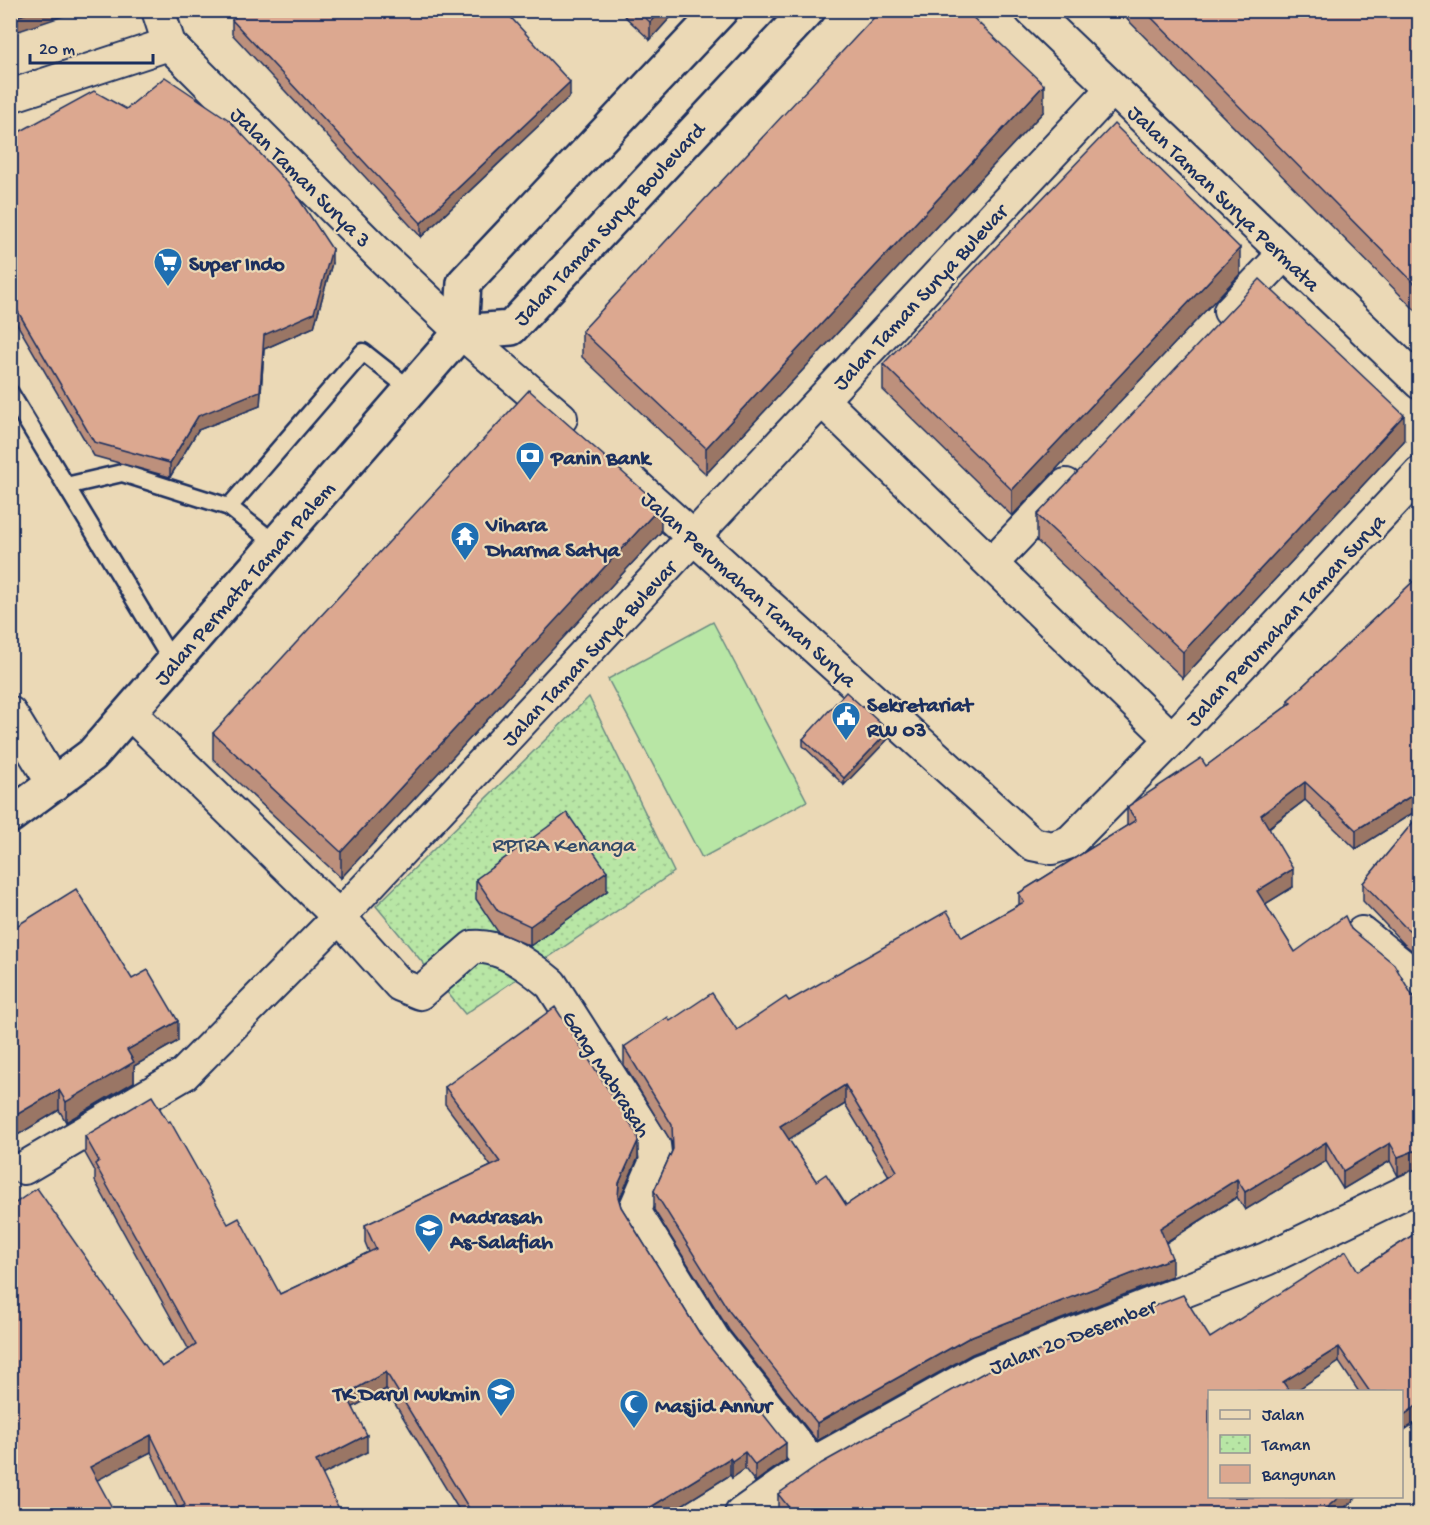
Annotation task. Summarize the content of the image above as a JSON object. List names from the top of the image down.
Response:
{
  "streets": {
    "street": [
      "Jalan Taman Surya 3",
      "Jalan Taman Surya Permata",
      "Jalan Taman Surya Boulevard",
      "Jalan Taman Surya Bulevar",
      "Jalan Permata Taman Palem",
      "Jalan Perumahan Taman Surya",
      "Gang Mabrasah",
      "Jalan 20 Desember"
    ]
  },
  "crossings": [
    ["Jalan Taman Surya 3", "Jalan Taman Surya Boulevard"],
    ["Jalan Taman Surya 3", "Jalan Permata Taman Palem"],
    ["Jalan Taman Surya Permata", "Jalan Taman Surya Bulevar"],
    ["Jalan Taman Surya Boulevard", "Jalan Permata Taman Palem"],
    ["Jalan Taman Surya Bulevar", "Jalan Perumahan Taman Surya"],
    ["Jalan Taman Surya Bulevar", "Gang Mabrasah"],
    ["Gang Mabrasah", "Jalan 20 Desember"]
  ],
  "parks": ["RPTRA Kenanga"],
  "places": {
    "supermarket": ["Super Indo"],
    "bank": ["Panin Bank"],
    "temple": ["Vihara Dharma Satya"],
    "public building": ["Sekretariat RW 03"],
    "school or university": ["Madrasah As-Salafiah", "TK Darul Mukmin"],
    "mosque": ["Masjid Annur"]
  },
  "legend": ["Jalan", "Taman", "Bangunan"],
  "scale_bar": "20 m"
}
